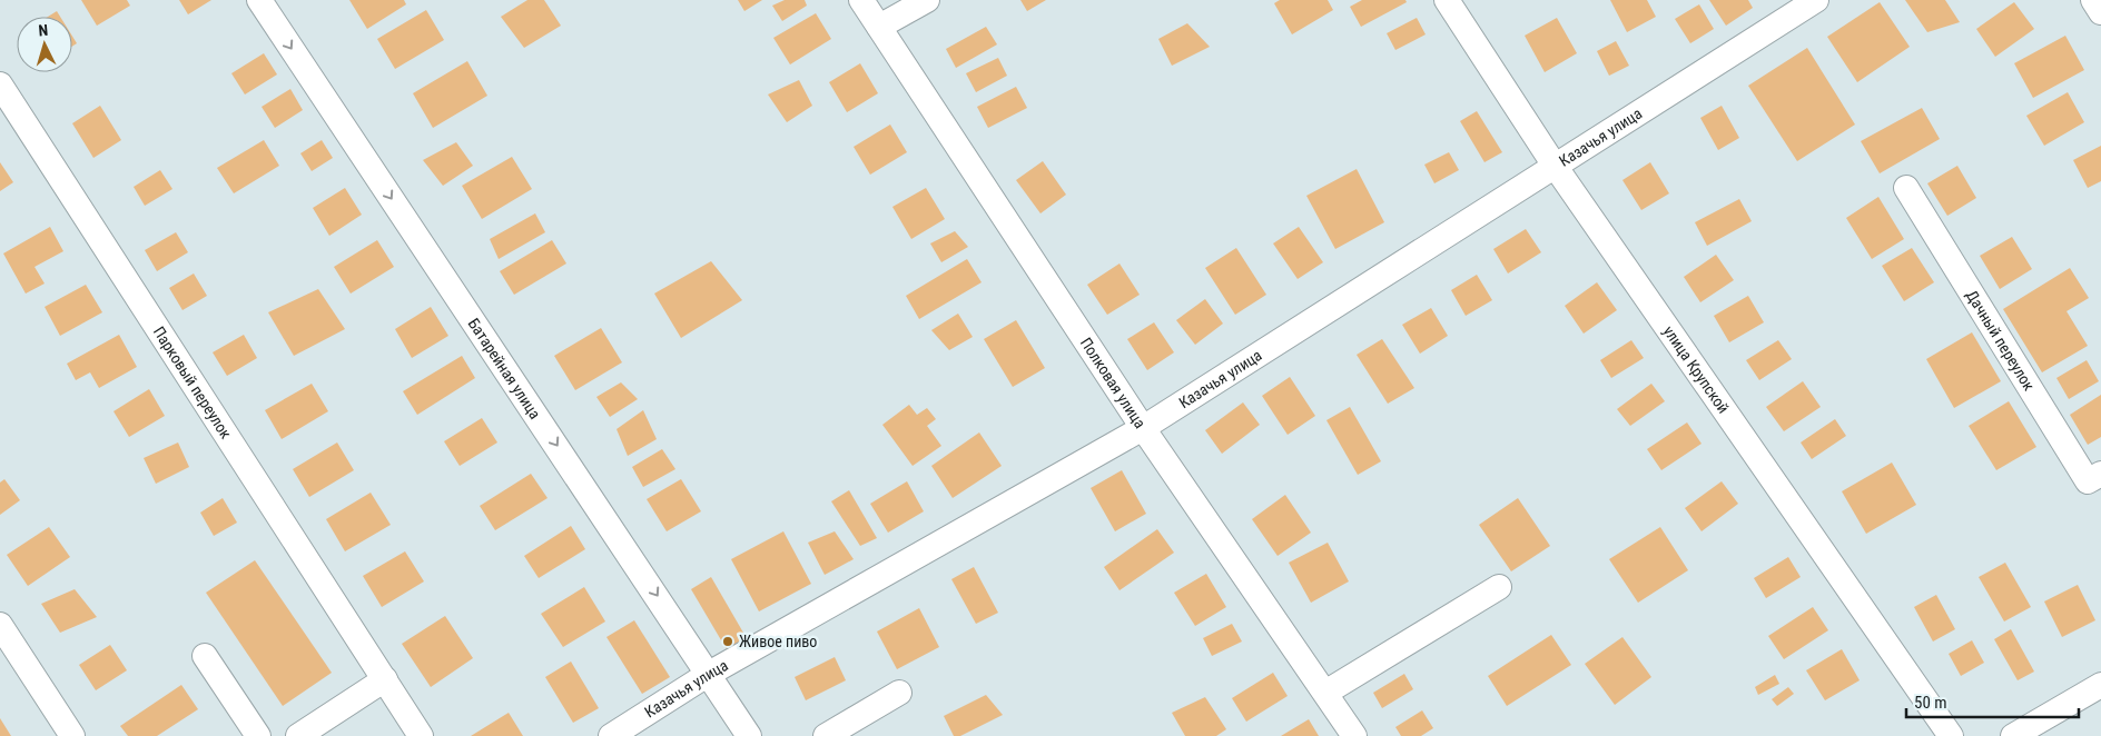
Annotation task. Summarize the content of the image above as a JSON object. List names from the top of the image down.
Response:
{
  "streets": {
    "street": [
      "Казачья улица",
      "Дачный переулок",
      "Батарейная улица",
      "улица Крупской",
      "Парковый переулок",
      "Полковая улица"
    ]
  },
  "crossings": [
    ["Казачья улица", "Батарейная улица"],
    ["Казачья улица", "улица Крупской"],
    ["Казачья улица", "Полковая улица"]
  ],
  "one_way": ["Батарейная улица"],
  "places": ["Живое пиво"],
  "scale_bar": "50 m",
  "north": "top"
}
